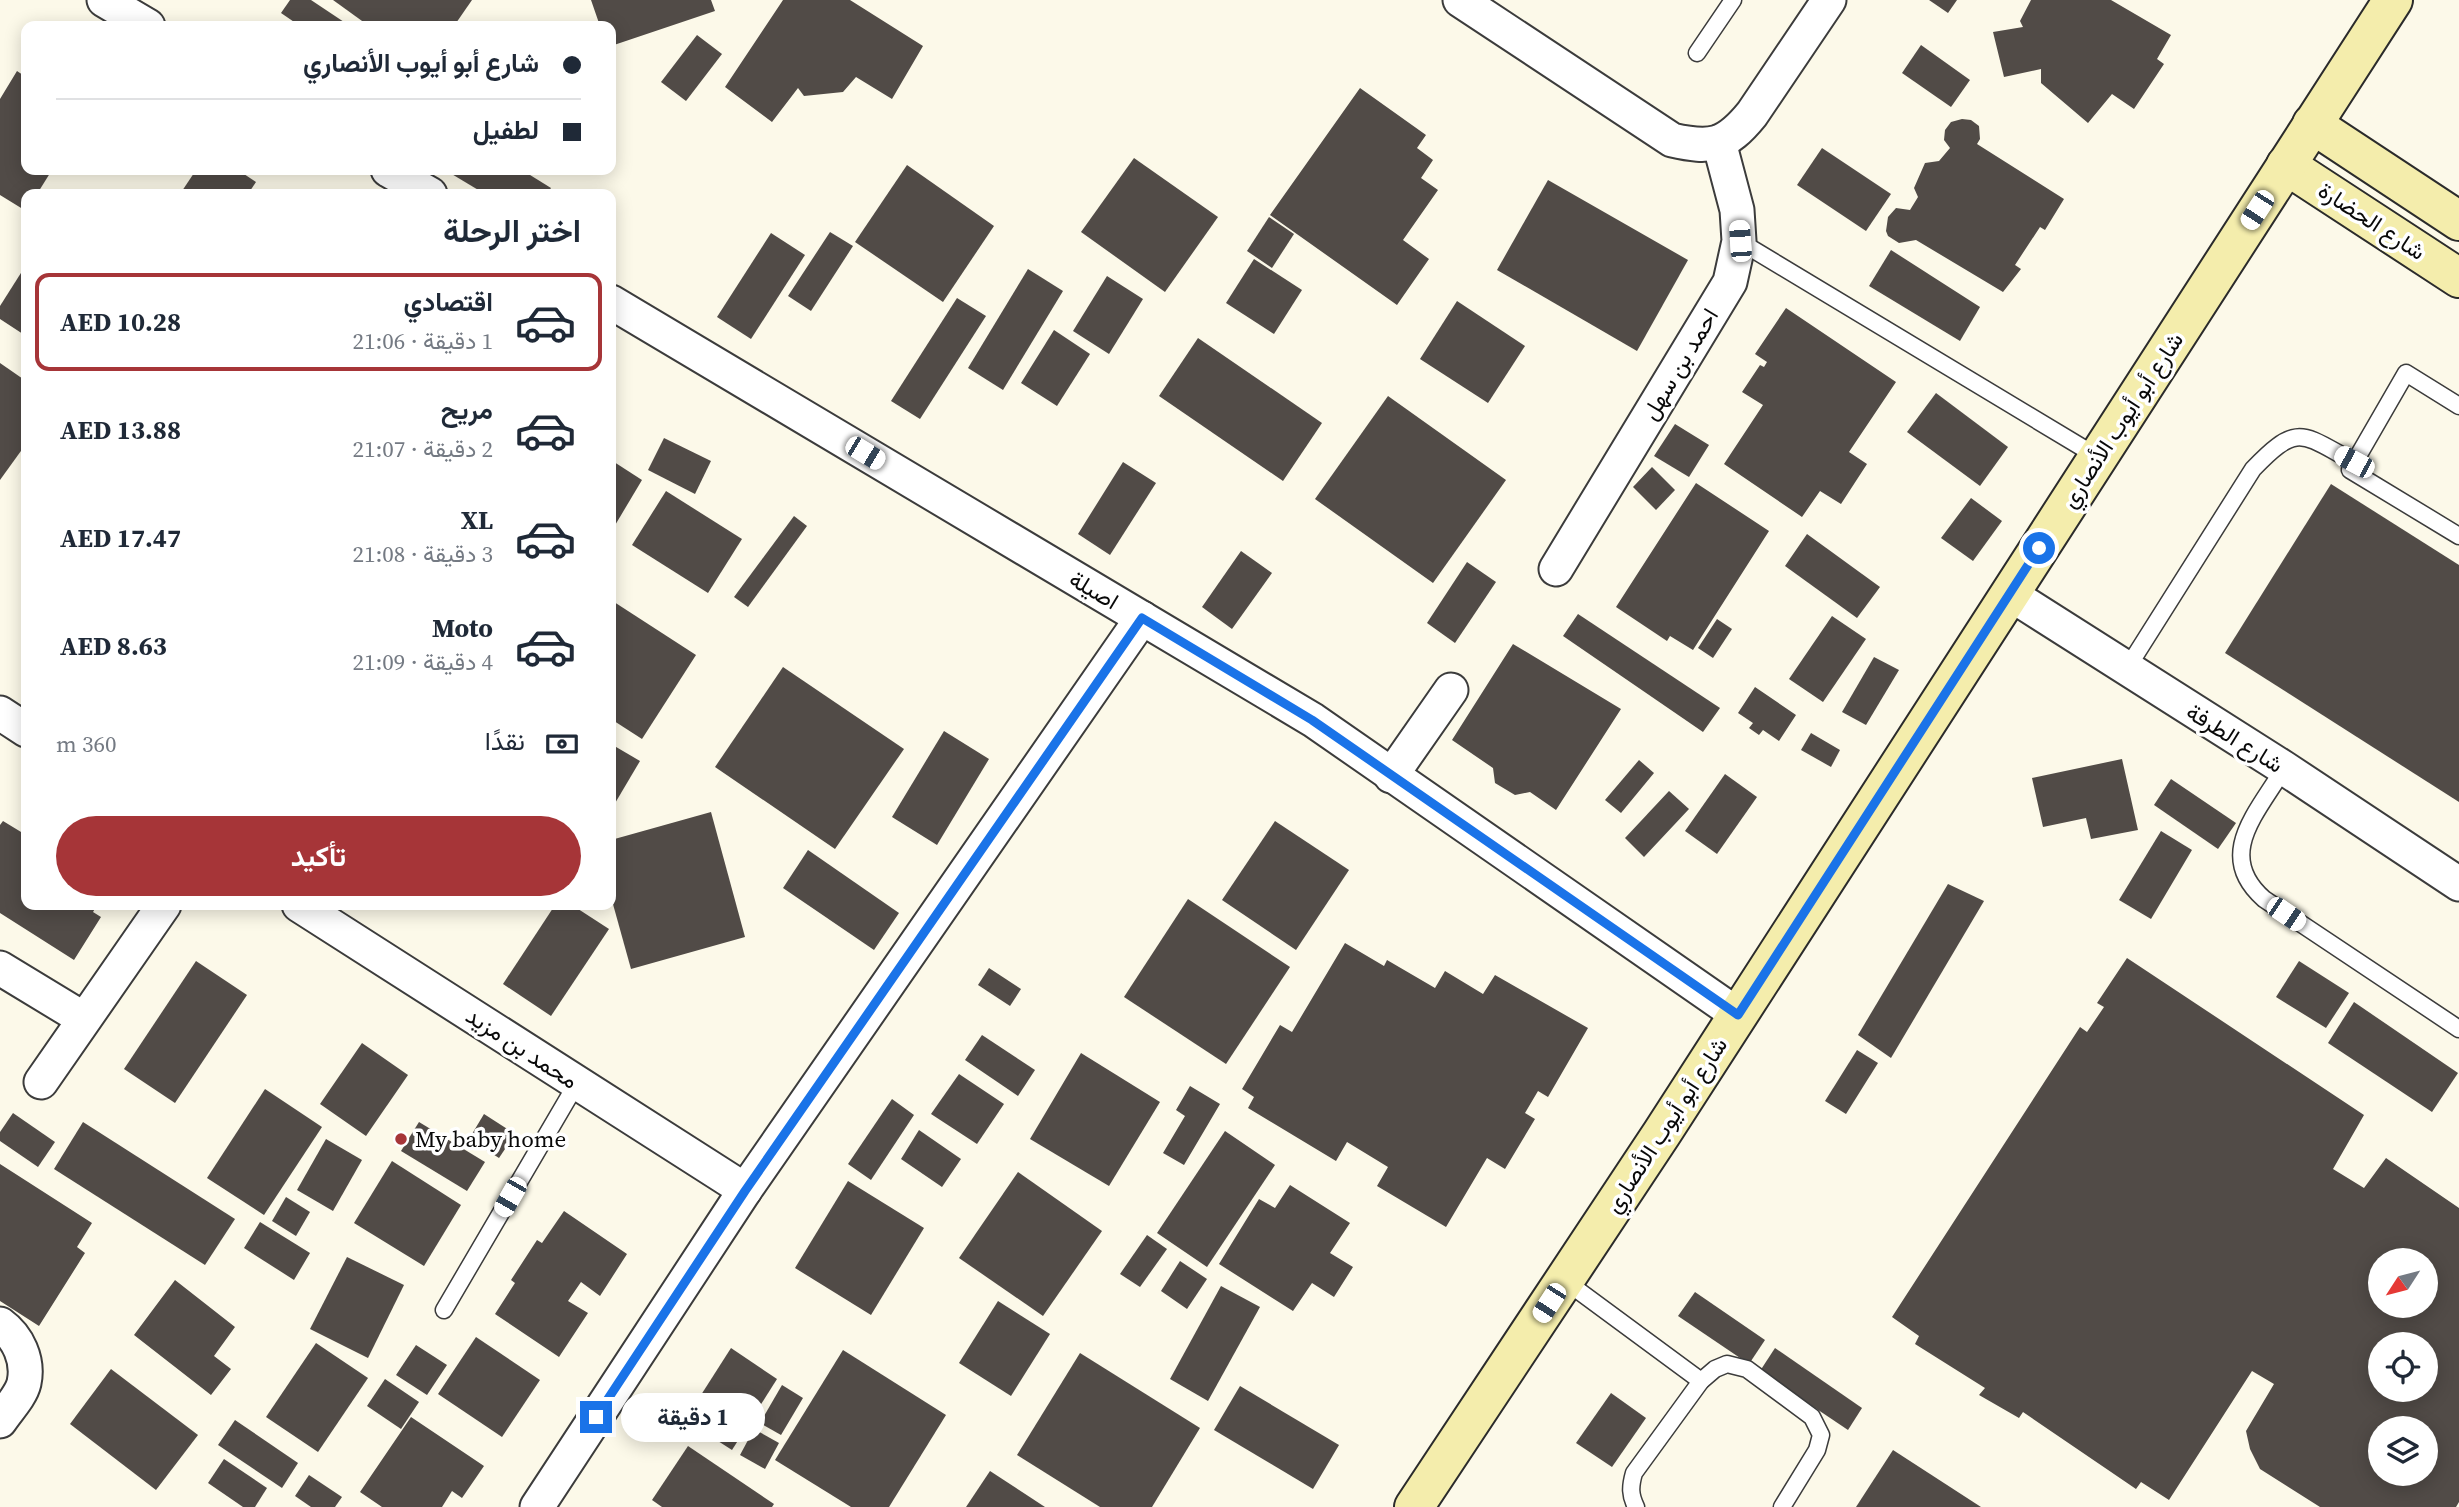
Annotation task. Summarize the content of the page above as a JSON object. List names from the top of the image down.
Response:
{
  "streets": {
    "street": [
      "شارع الحضارة",
      "احمد بن سهل",
      "شارع أبو أيوب الأنصاري",
      "اصيلة",
      "شارع الطرفة",
      "محمد بن مزيد"
    ]
  },
  "crossings": [
    ["شارع الحضارة", "شارع أبو أيوب الأنصاري"],
    ["شارع أبو أيوب الأنصاري", "اصيلة"],
    ["شارع أبو أيوب الأنصاري", "شارع الطرفة"]
  ],
  "places": ["My baby home"],
  "north": "bottom left",
  "page": {
    "banner": ["شارع أبو أيوب الأنصاري", "لطفيل"],
    "heading": "اختر الرحلة",
    "list": [
      {
        "name": "اقتصادي",
        "note": "1 دقيقة · 21:06",
        "value": "AED 10.28"
      },
      {
        "name": "مريح",
        "note": "2 دقيقة · 21:07",
        "value": "AED 13.88"
      },
      {
        "name": "XL",
        "note": "3 دقيقة · 21:08",
        "value": "AED 17.47"
      },
      {
        "name": "Moto",
        "note": "4 دقيقة · 21:09",
        "value": "AED 8.63"
      }
    ],
    "pay": ["نقدًا", "360 m"],
    "buttons": "تأكيد",
    "bubble": "1 دقيقة"
  }
}
